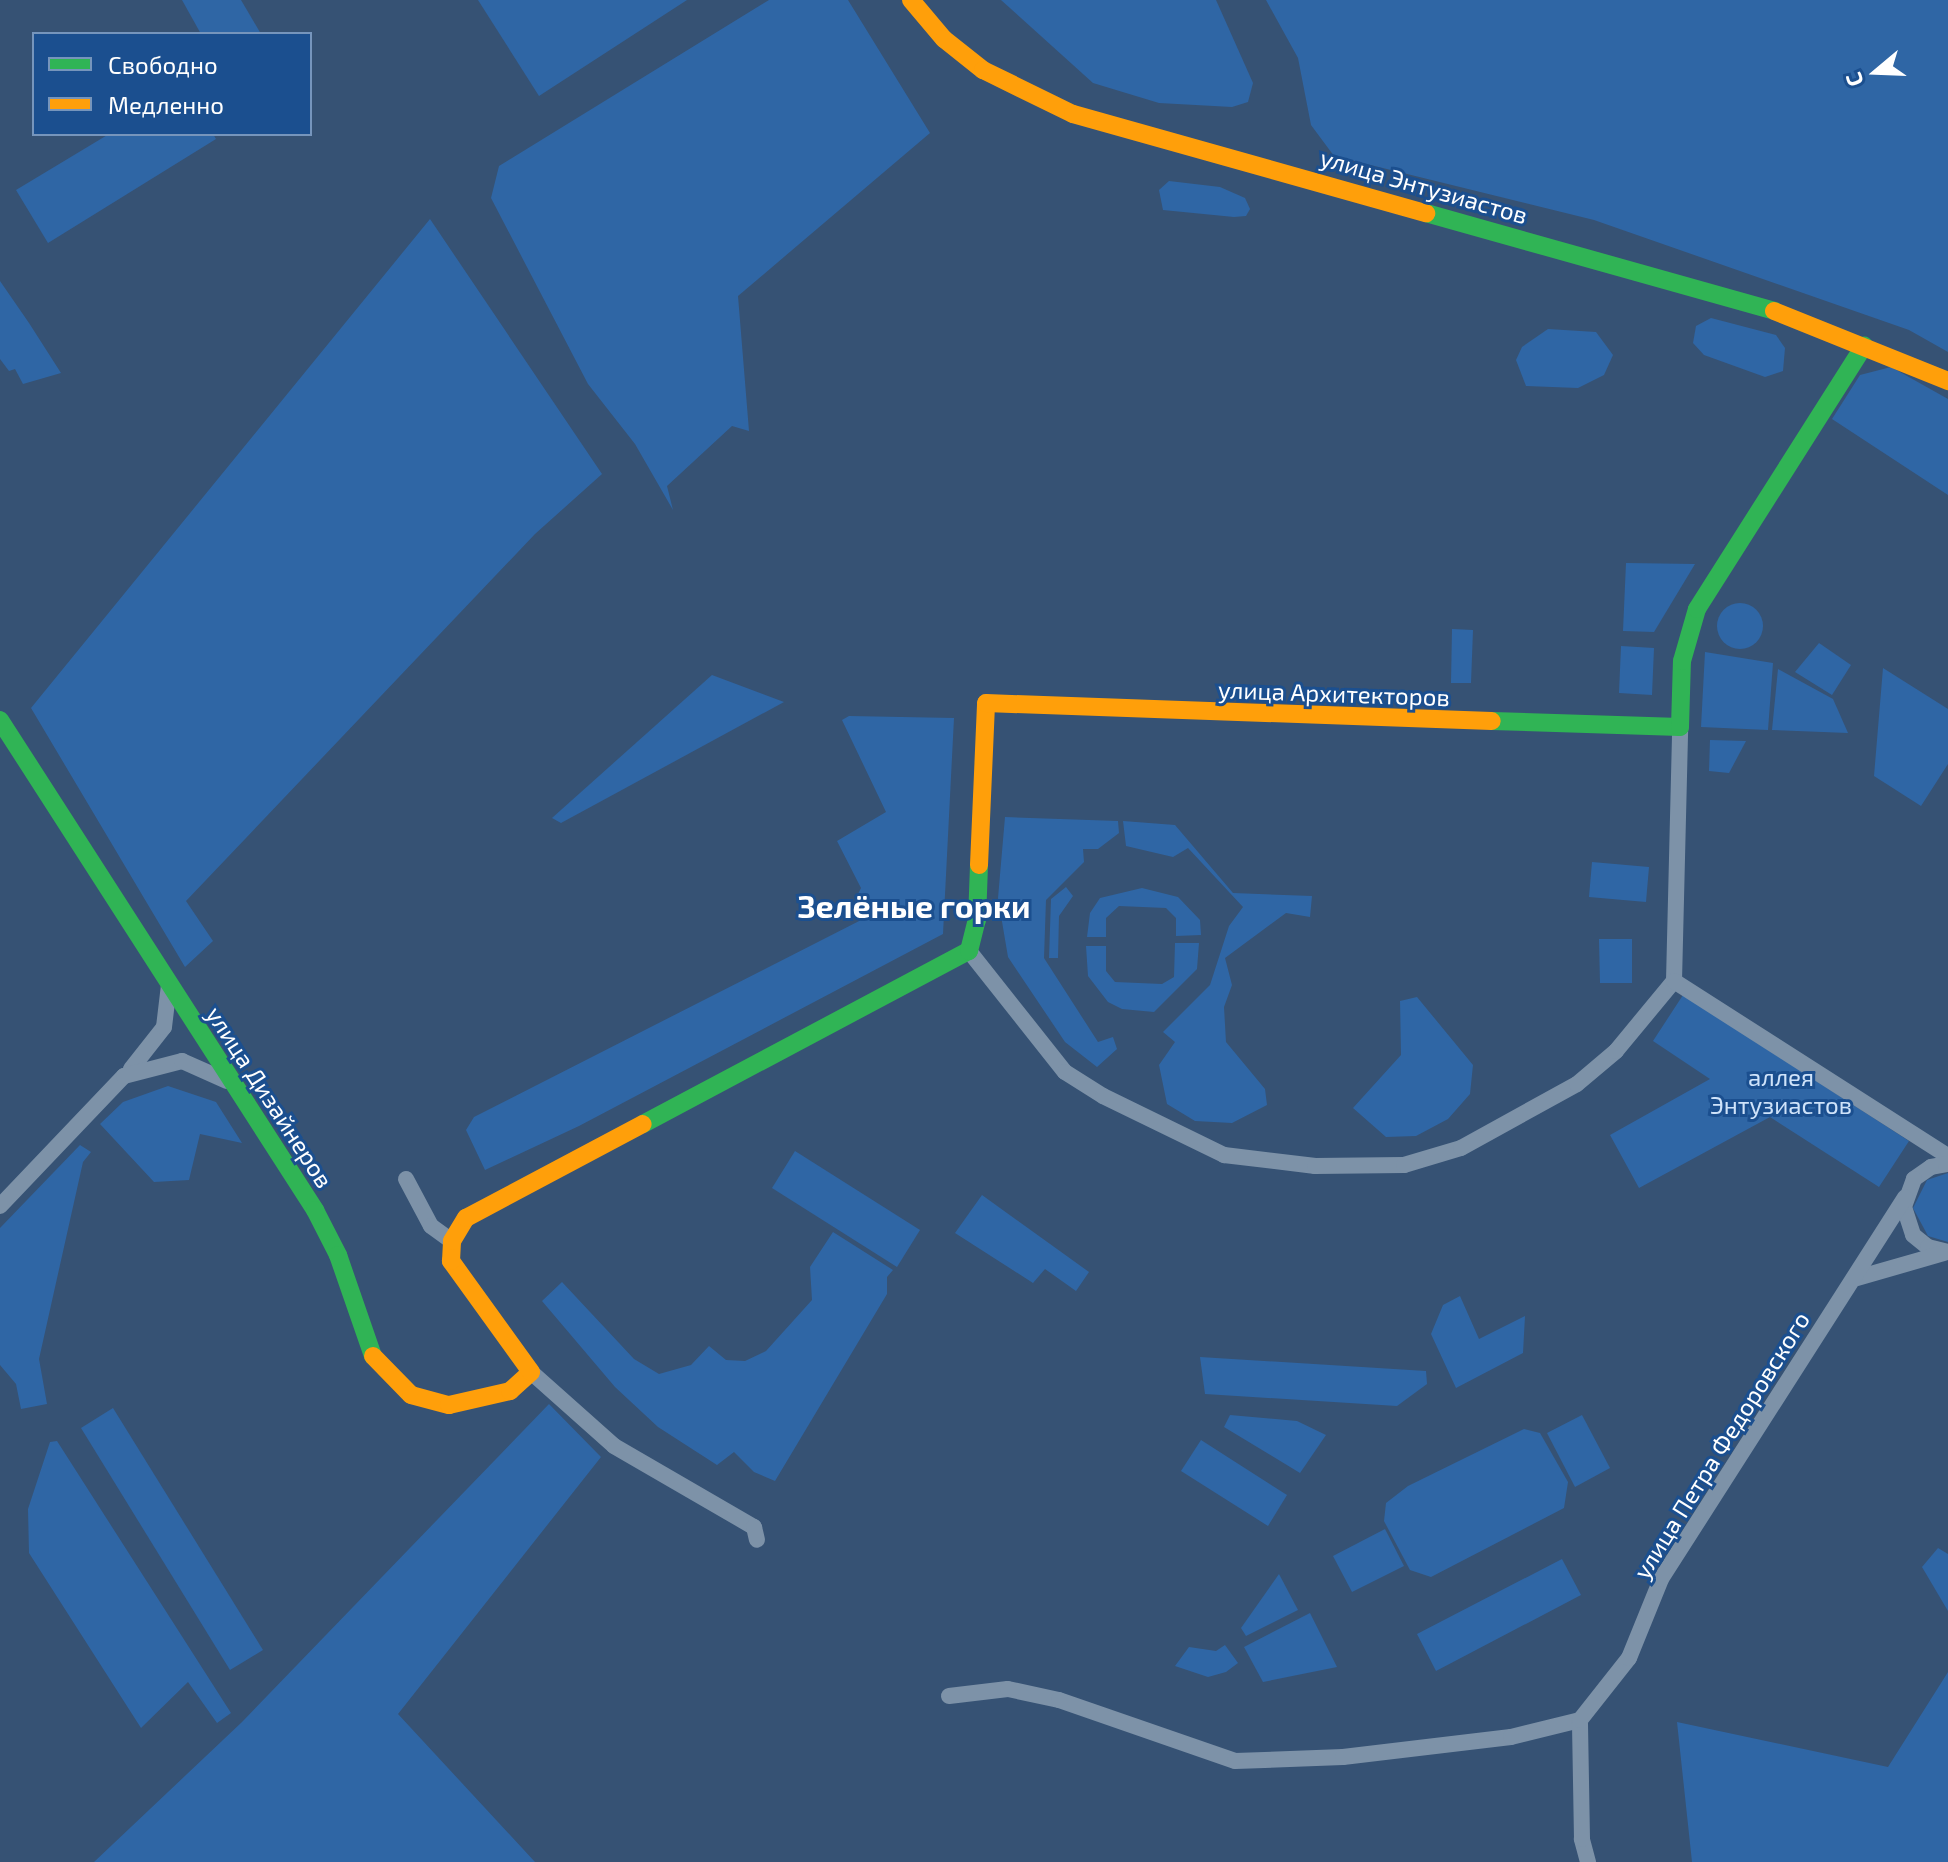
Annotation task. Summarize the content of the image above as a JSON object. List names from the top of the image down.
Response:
{
  "streets": {
    "street": [
      "улица Энтузиастов",
      "улица Архитекторов",
      "улица Дизайнеров",
      "улица Петра Федоровского"
    ]
  },
  "districts": ["Зелёные горки"],
  "parks": ["аллея Энтузиастов"],
  "legend": ["Свободно", "Медленно"],
  "north": "left"
}
